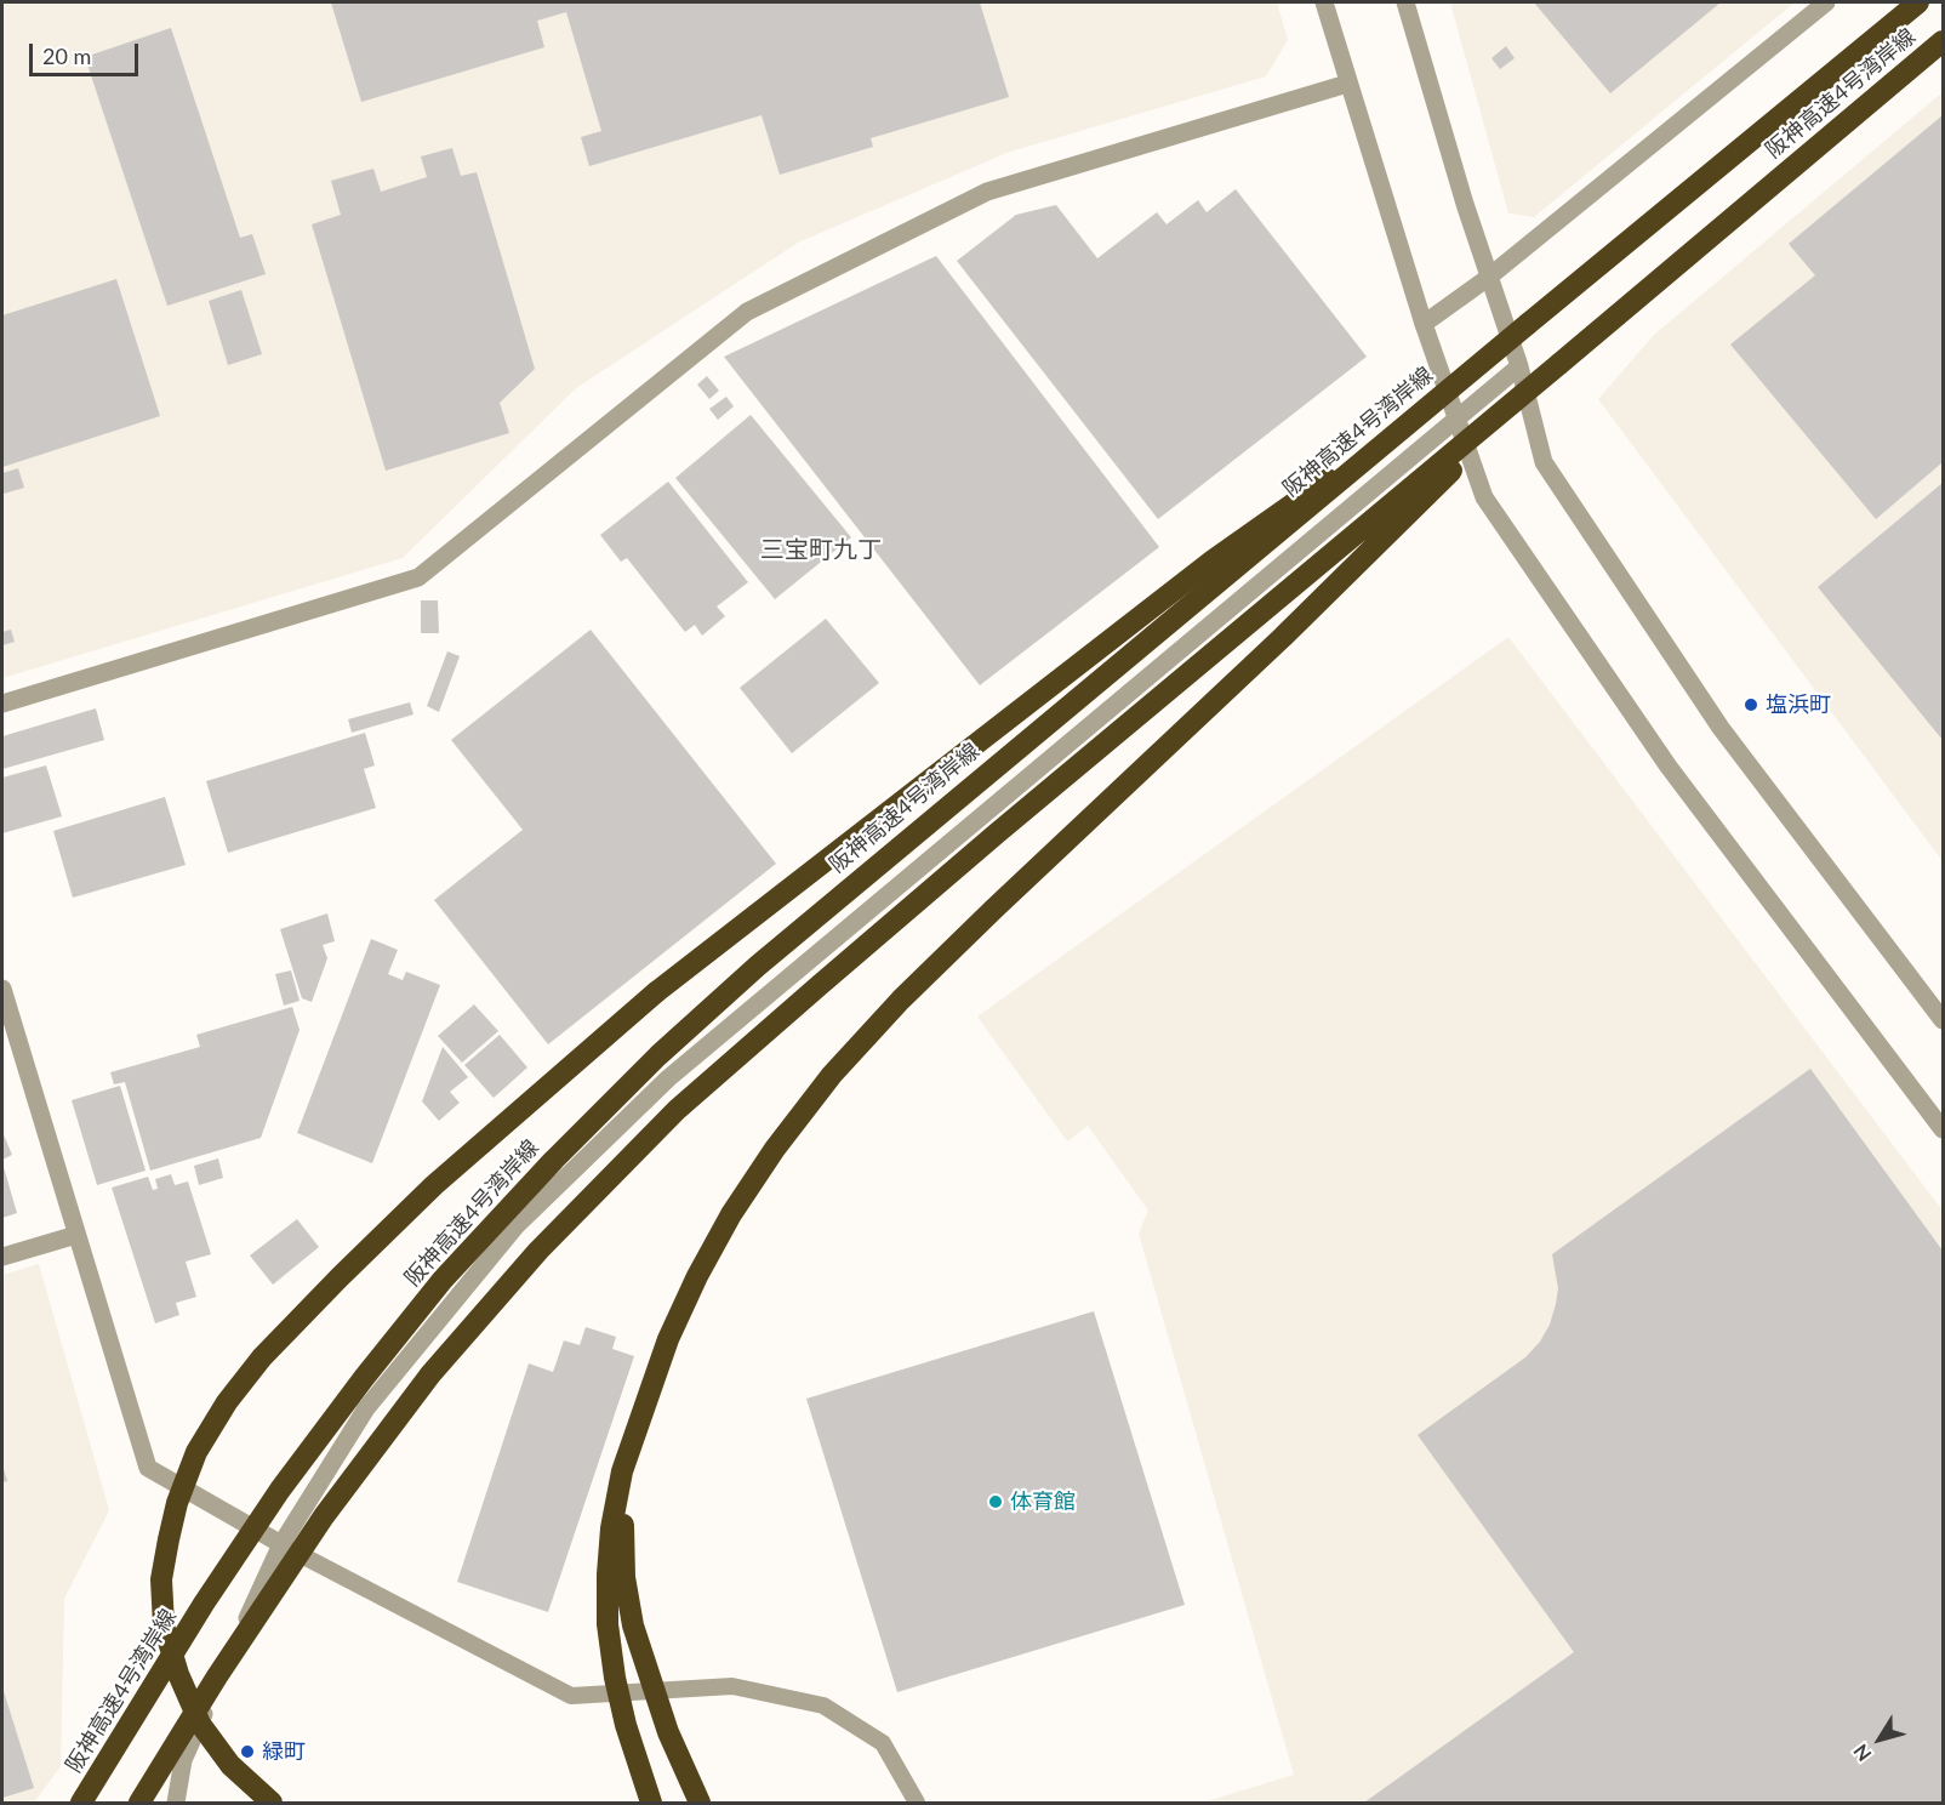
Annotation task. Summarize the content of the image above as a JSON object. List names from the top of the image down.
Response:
{
  "streets": {
    "highway": ["阪神高速4号湾岸線"]
  },
  "districts": ["三宝町九丁"],
  "places": ["塩浜町", "体育館", "緑町"],
  "scale_bar": "20 m",
  "north": "bottom left"
}
